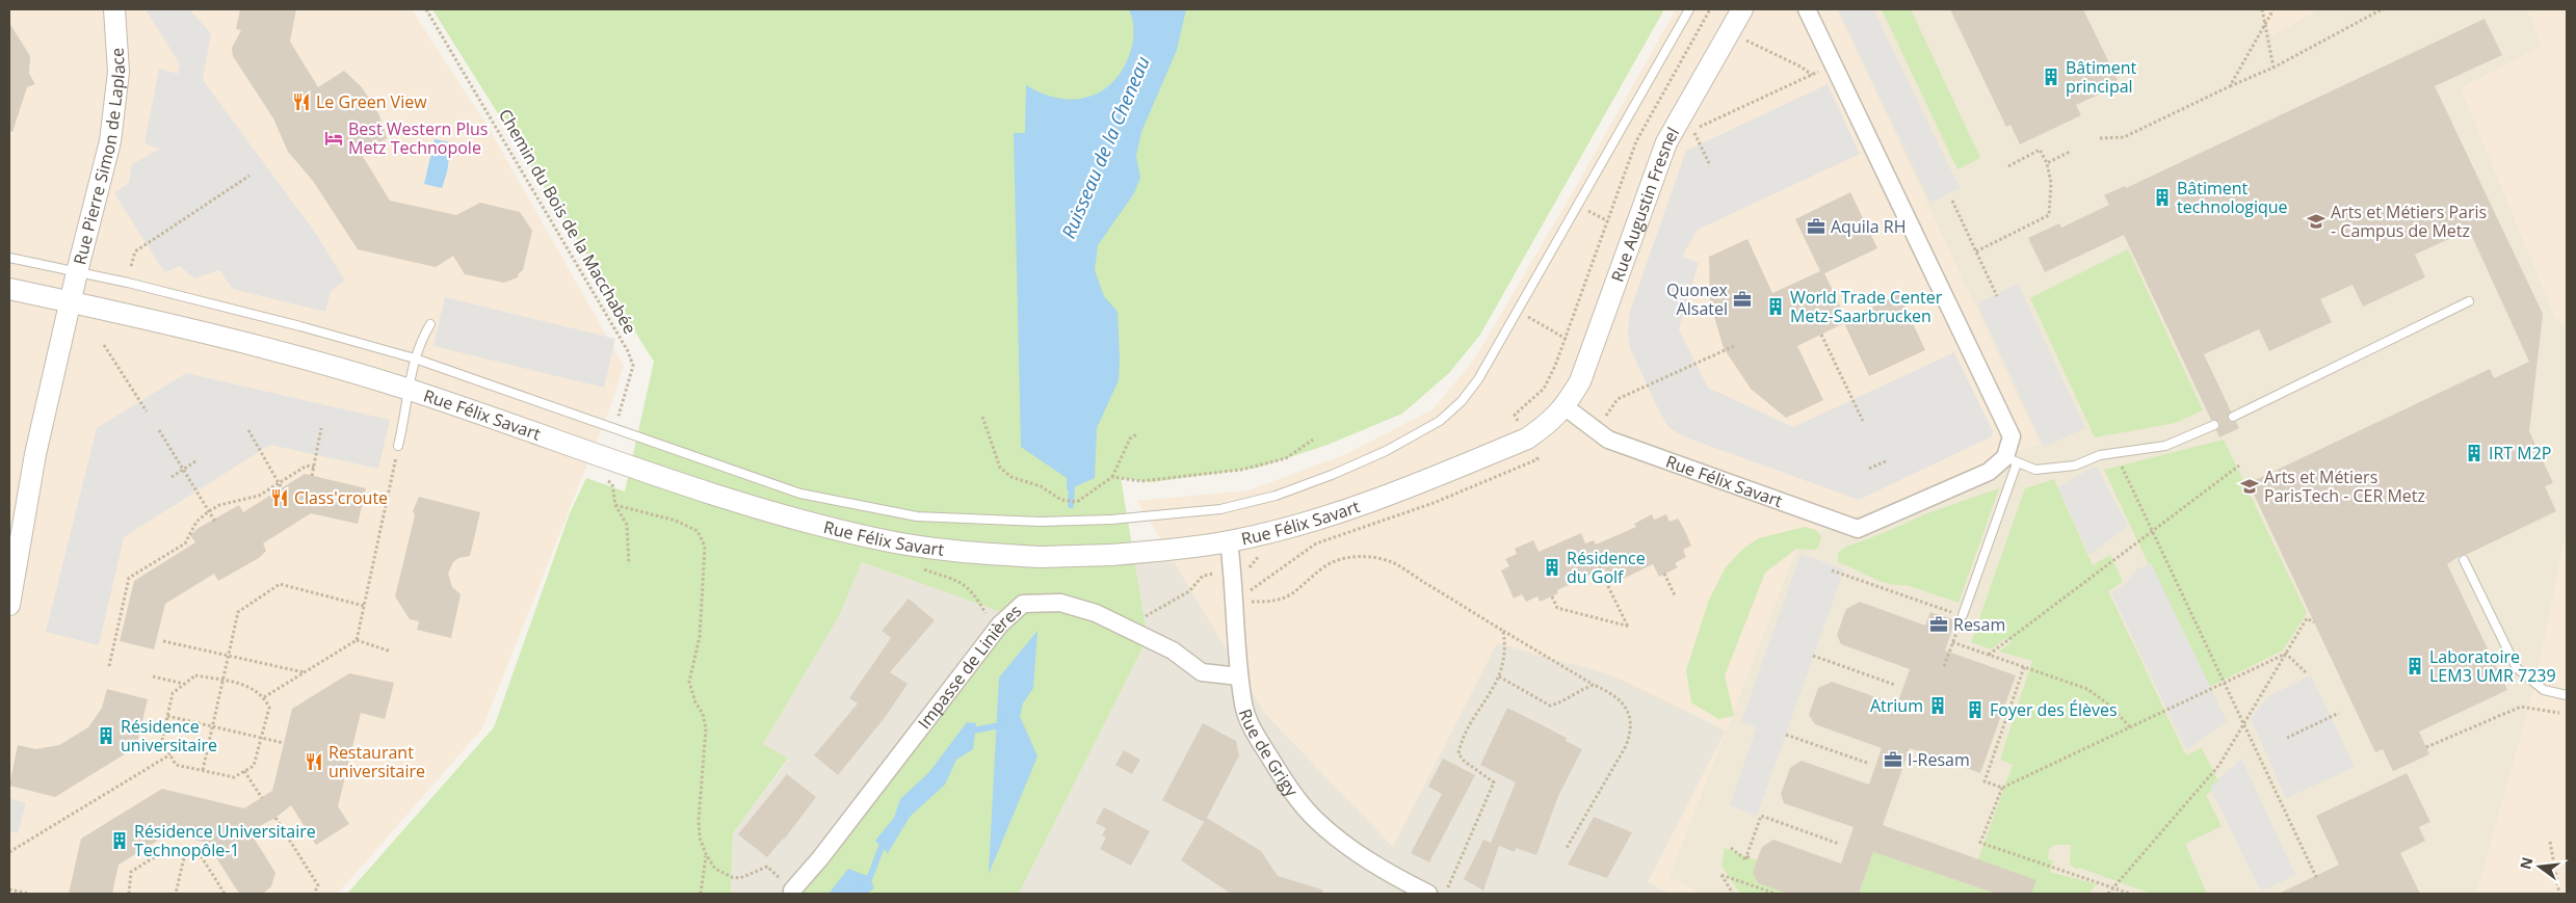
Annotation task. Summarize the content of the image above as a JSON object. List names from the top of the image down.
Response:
{
  "streets": {
    "street": [
      "Rue Pierre Simon de Laplace",
      "Rue Augustin Fresnel",
      "Rue Félix Savart",
      "Impasse de Linières",
      "Rue de Grigy"
    ],
    "path": ["Chemin du Bois de la Macchabée"]
  },
  "crossings": [
    ["Rue Pierre Simon de Laplace", "Rue Félix Savart"],
    ["Rue Augustin Fresnel", "Rue Félix Savart"],
    ["Rue Félix Savart", "Rue de Grigy"],
    ["Impasse de Linières", "Rue de Grigy"]
  ],
  "water": ["Ruisseau de la Cheneau"],
  "places": {
    "building": [
      "Bâtiment principal",
      "Bâtiment technologique",
      "World Trade Center Metz-Saarbrucken",
      "IRT M2P",
      "Résidence du Golf",
      "Laboratoire LEM3 UMR 7239",
      "Atrium",
      "Foyer des Élèves",
      "Résidence universitaire",
      "Résidence Universitaire Technopôle-1"
    ],
    "restaurant": ["Le Green View", "Class'croute", "Restaurant universitaire"],
    "hotel": ["Best Western Plus Metz Technopole"],
    "school or university": ["Arts et Métiers Paris - Campus de Metz", "Arts et Métiers ParisTech - CER Metz"],
    "office": [
      "Aquila RH",
      "Quonex Alsatel",
      "Resam",
      "I-Resam"
    ]
  },
  "north": "left"
}
